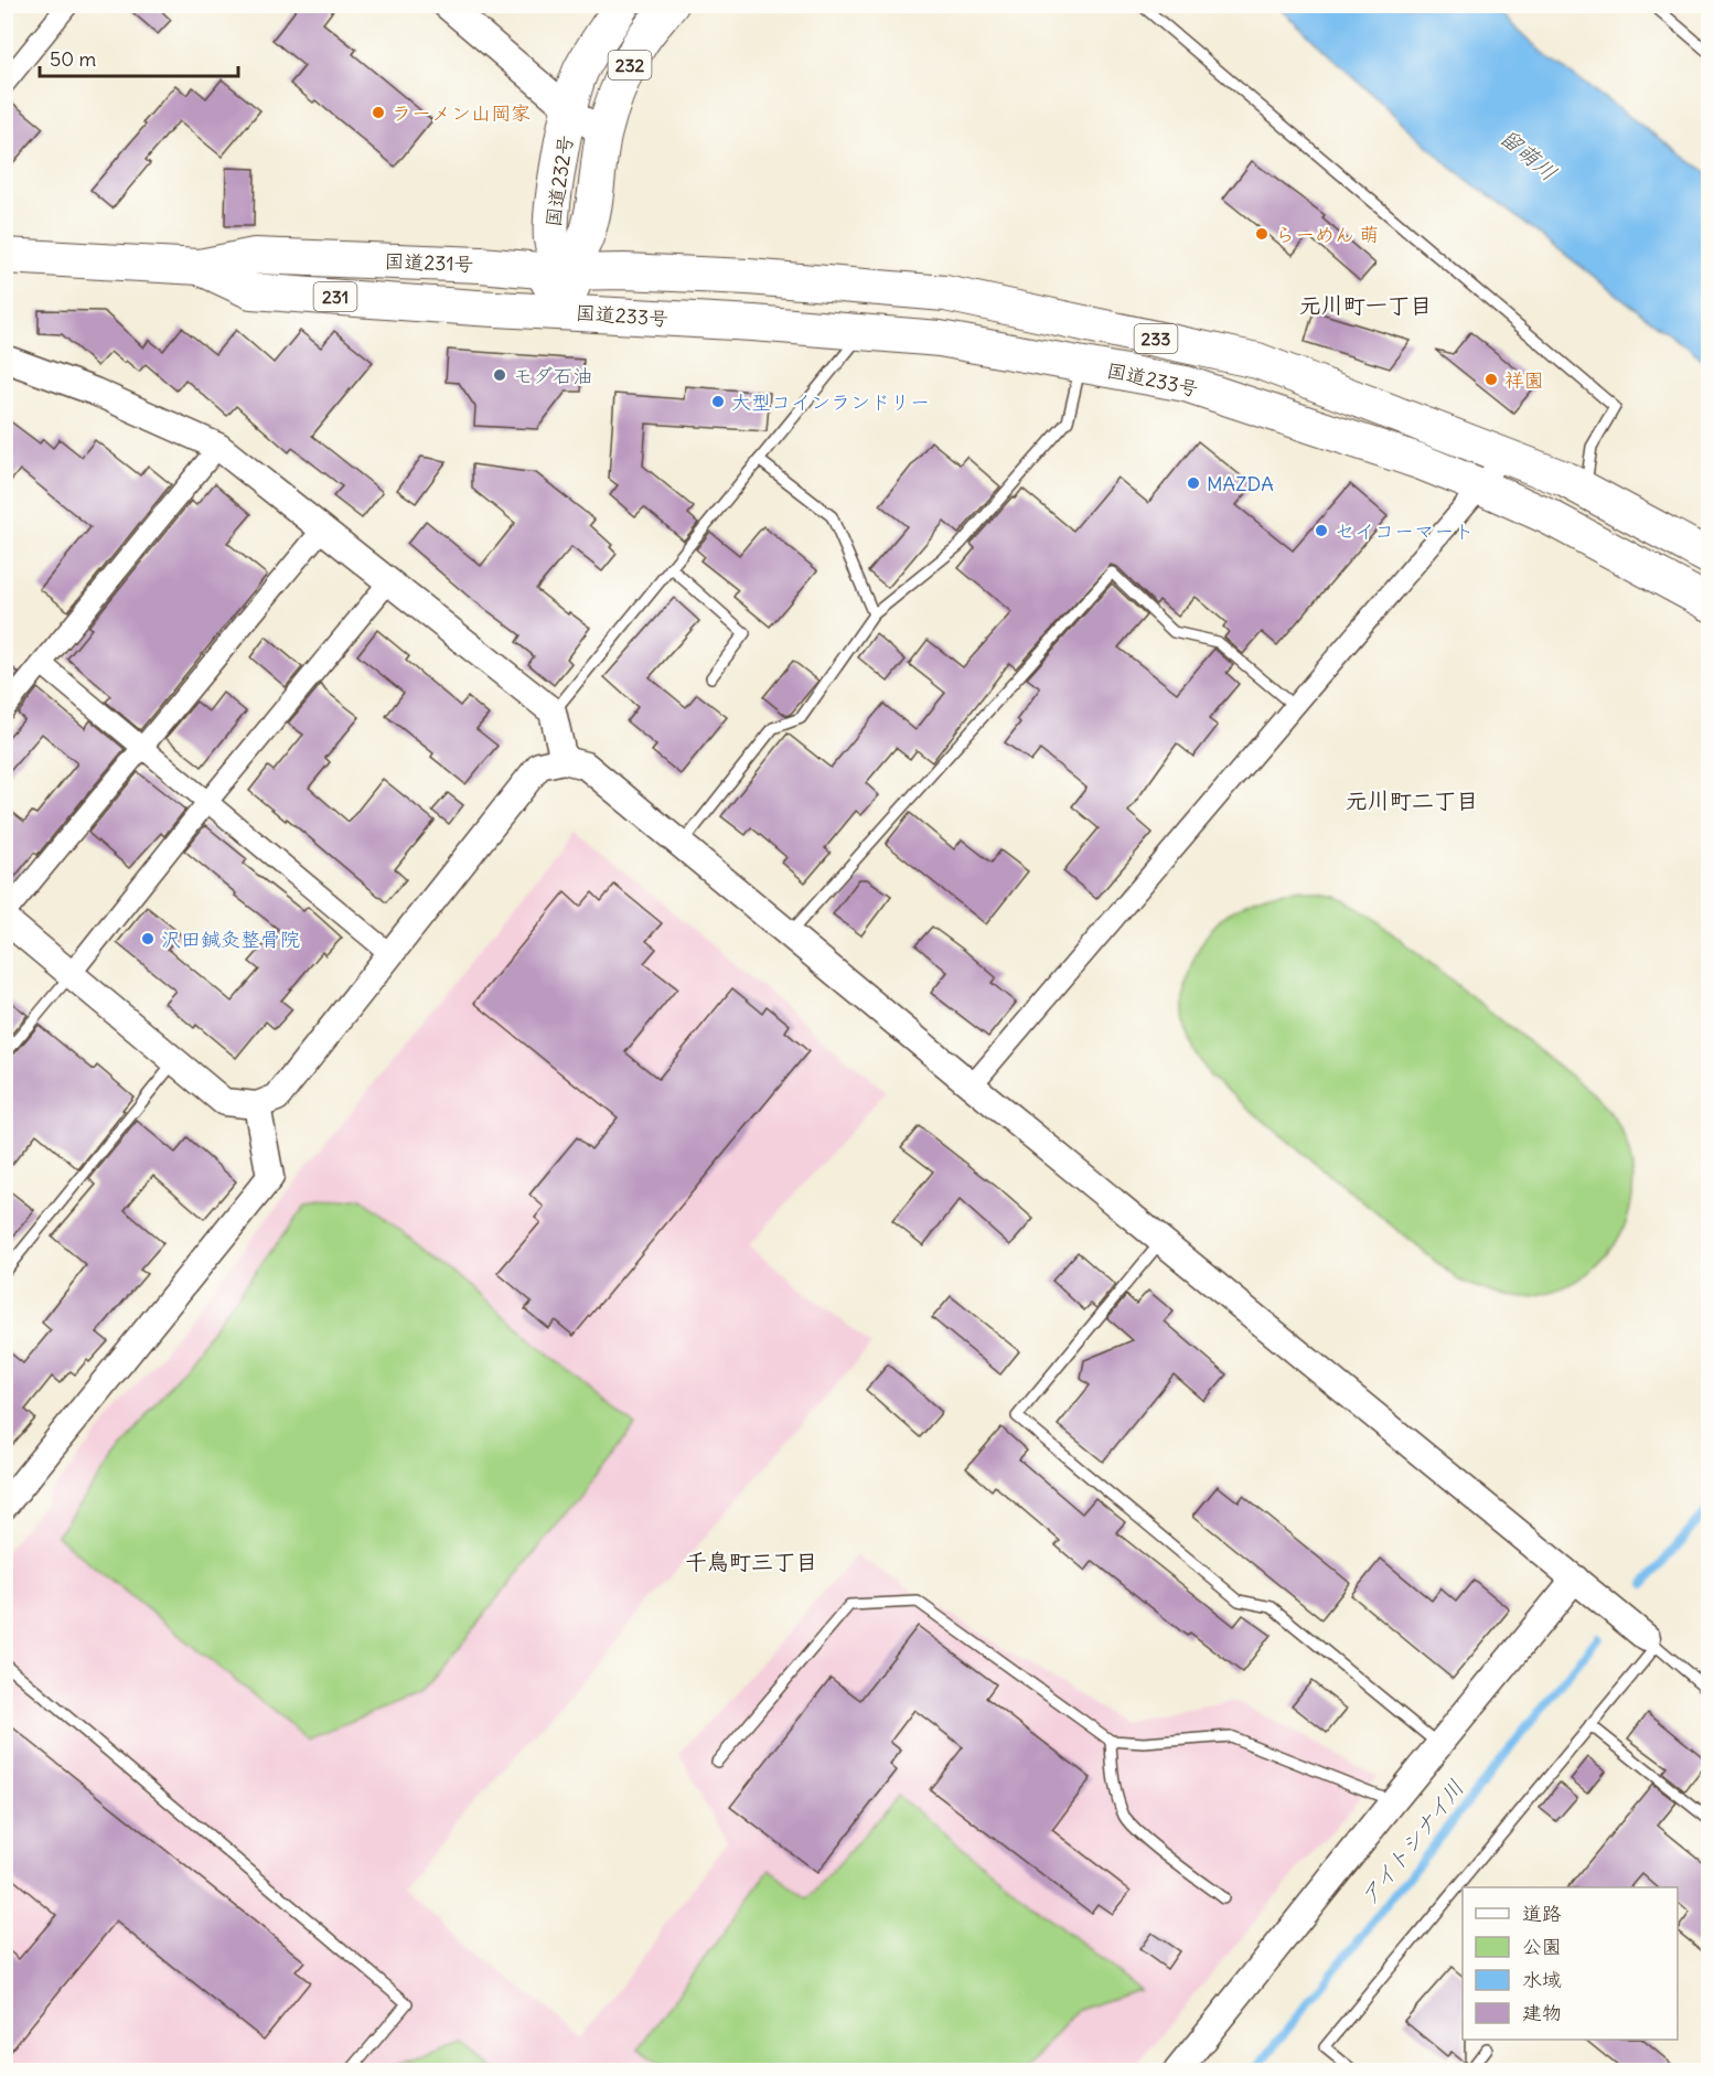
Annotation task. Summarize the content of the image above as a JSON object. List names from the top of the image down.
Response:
{
  "streets": {
    "highway": [
      "232",
      "国道232号",
      "国道231号",
      "231",
      "国道233号",
      "233"
    ]
  },
  "crossings": [
    ["232", "国道232号"],
    ["232", "国道231号"],
    ["国道232号", "国道231号"],
    ["国道232号", "国道233号"],
    ["国道232号", "233"],
    ["国道231号", "国道233号"],
    ["国道231号", "233"],
    ["国道233号", "233"]
  ],
  "districts": ["元川町一丁目", "元川町二丁目", "千鳥町三丁目"],
  "water": ["留萌川", "アイトシナイ川"],
  "places": [
    "ラーメン山岡家",
    "らーめん 萌",
    "モダ石油",
    "祥園",
    "大型コインランドリー",
    "MAZDA",
    "セイコーマート",
    "沢田鍼灸整骨院"
  ],
  "legend": [
    "道路",
    "公園",
    "水域",
    "建物"
  ],
  "scale_bar": "50 m"
}
